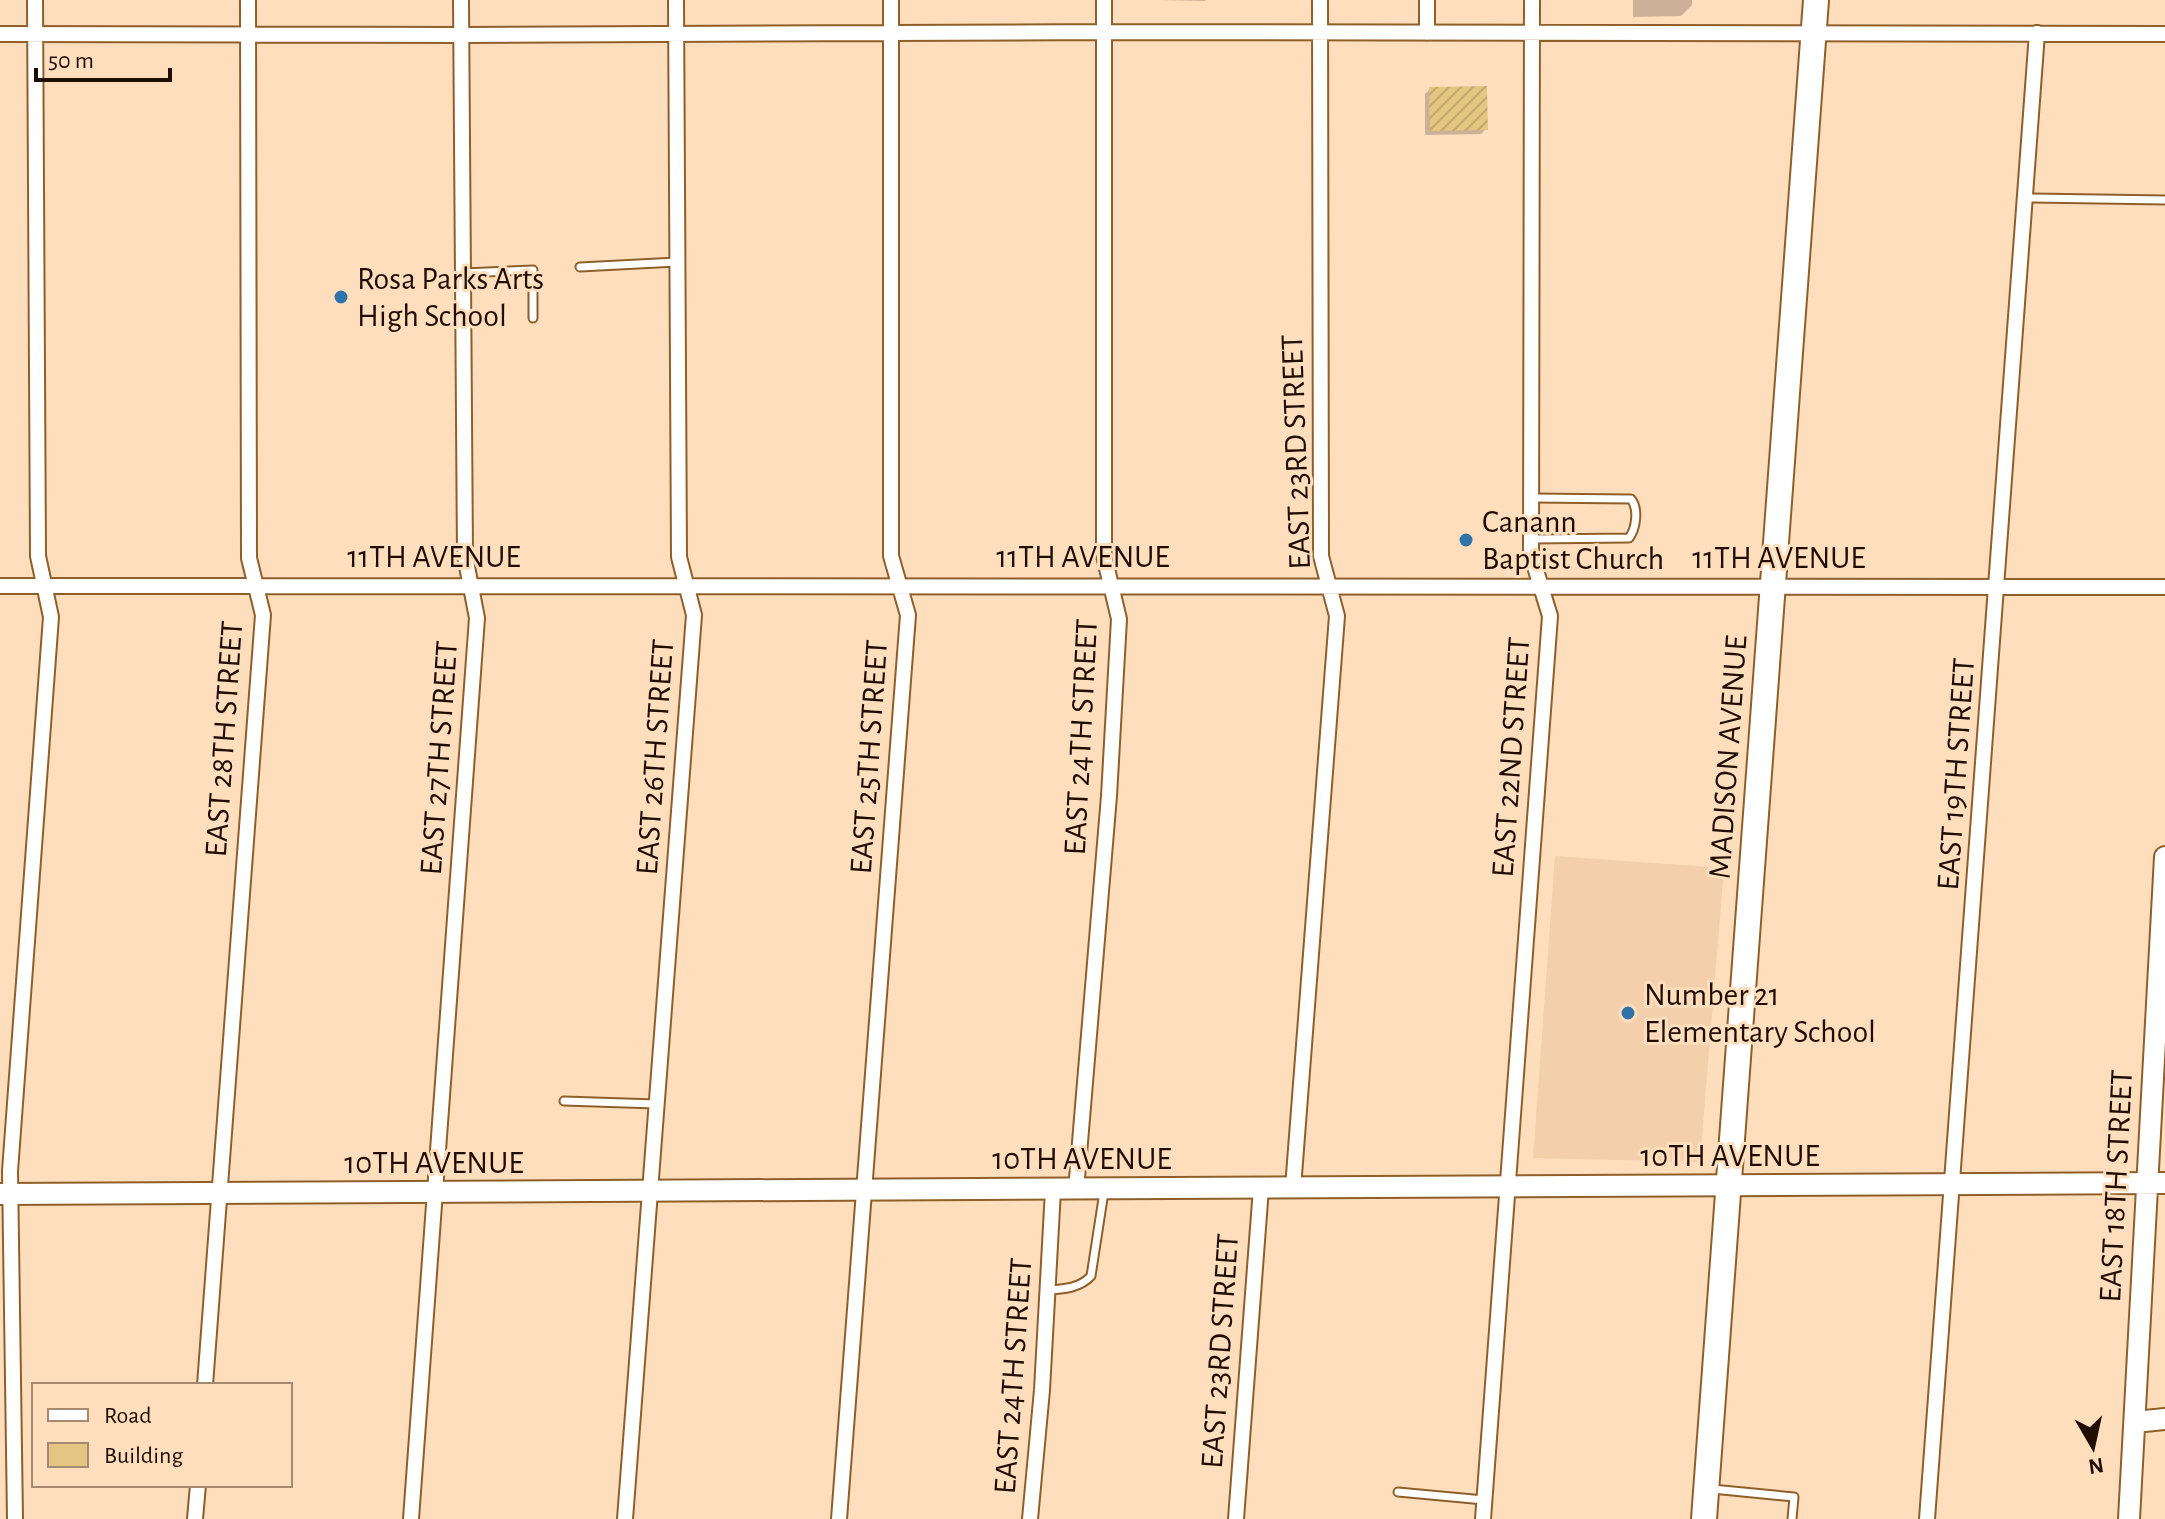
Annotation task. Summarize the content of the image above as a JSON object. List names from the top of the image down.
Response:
{
  "streets": {
    "main road": ["MADISON AVENUE", "10TH AVENUE", "EAST 18TH STREET"],
    "street": [
      "EAST 23RD STREET",
      "11TH AVENUE",
      "EAST 24TH STREET",
      "EAST 28TH STREET",
      "EAST 26TH STREET",
      "EAST 25TH STREET",
      "EAST 22ND STREET",
      "EAST 27TH STREET",
      "EAST 19TH STREET"
    ]
  },
  "crossings": [
    ["EAST 23RD STREET", "11TH AVENUE"],
    ["EAST 23RD STREET", "10TH AVENUE"],
    ["11TH AVENUE", "EAST 24TH STREET"],
    ["11TH AVENUE", "EAST 28TH STREET"],
    ["11TH AVENUE", "EAST 26TH STREET"],
    ["11TH AVENUE", "EAST 25TH STREET"],
    ["11TH AVENUE", "EAST 22ND STREET"],
    ["11TH AVENUE", "MADISON AVENUE"],
    ["11TH AVENUE", "EAST 27TH STREET"],
    ["11TH AVENUE", "EAST 19TH STREET"],
    ["EAST 24TH STREET", "10TH AVENUE"],
    ["EAST 28TH STREET", "10TH AVENUE"],
    ["EAST 26TH STREET", "10TH AVENUE"],
    ["EAST 25TH STREET", "10TH AVENUE"],
    ["EAST 22ND STREET", "10TH AVENUE"],
    ["MADISON AVENUE", "10TH AVENUE"],
    ["EAST 27TH STREET", "10TH AVENUE"],
    ["EAST 19TH STREET", "10TH AVENUE"],
    ["10TH AVENUE", "EAST 18TH STREET"]
  ],
  "places": ["Rosa Parks Arts High School", "Canann Baptist Church", "Number 21 Elementary School"],
  "legend": ["Road", "Building"],
  "scale_bar": "50 m",
  "north": "bottom"
}
